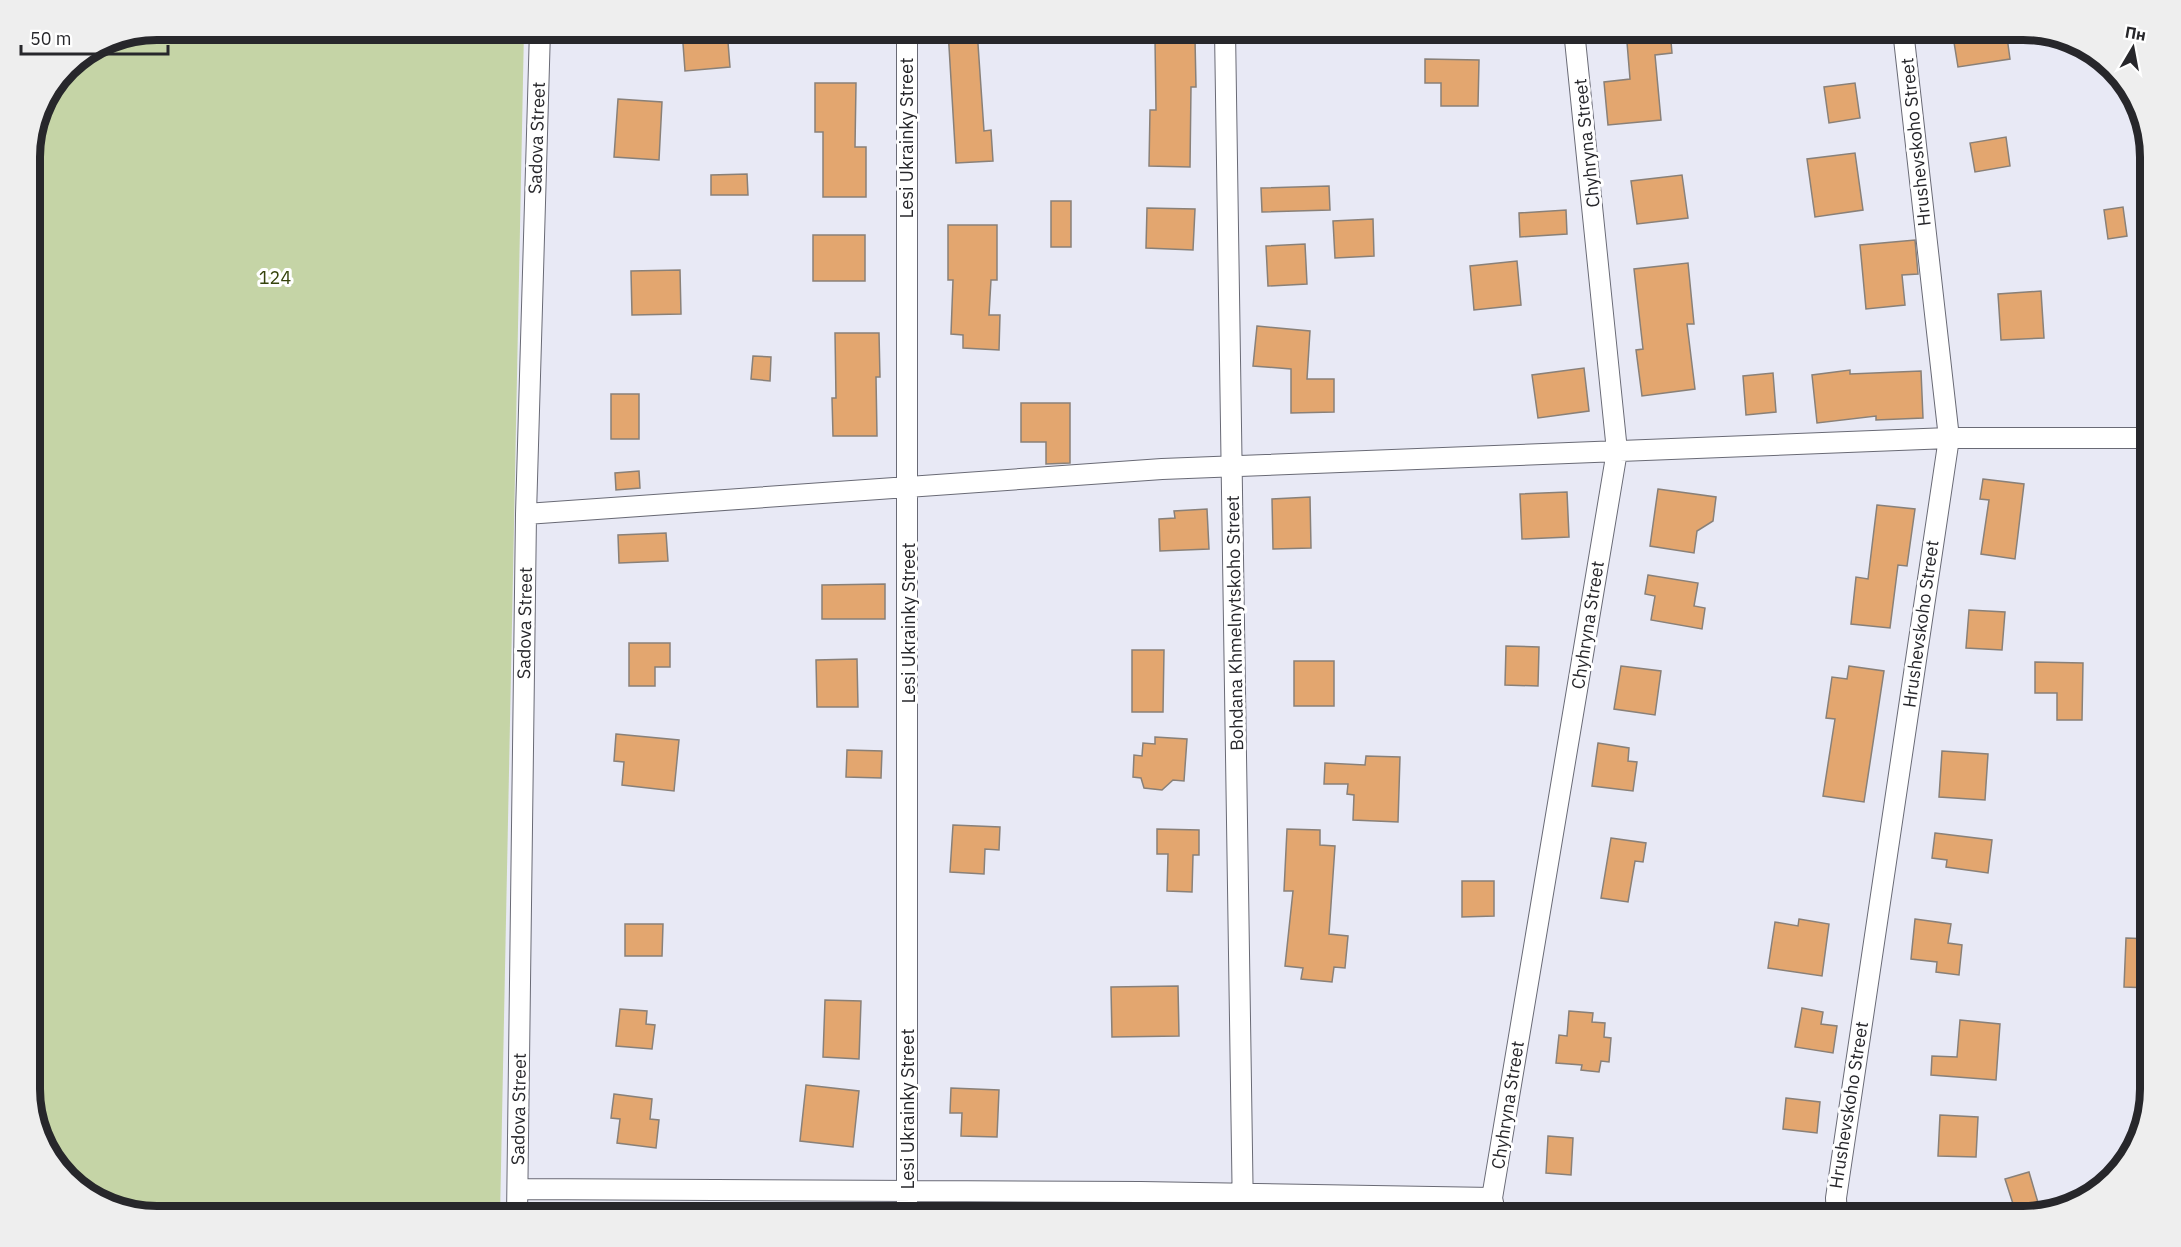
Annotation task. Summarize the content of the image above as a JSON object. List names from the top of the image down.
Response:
{
  "streets": {
    "street": [
      "Sadova Street",
      "Lesi Ukrainky Street",
      "Hrushevskoho Street",
      "Chyhryna Street",
      "Bohdana Khmelnytskoho Street"
    ]
  },
  "parks": ["124"],
  "scale_bar": "50 m",
  "north": "top"
}
